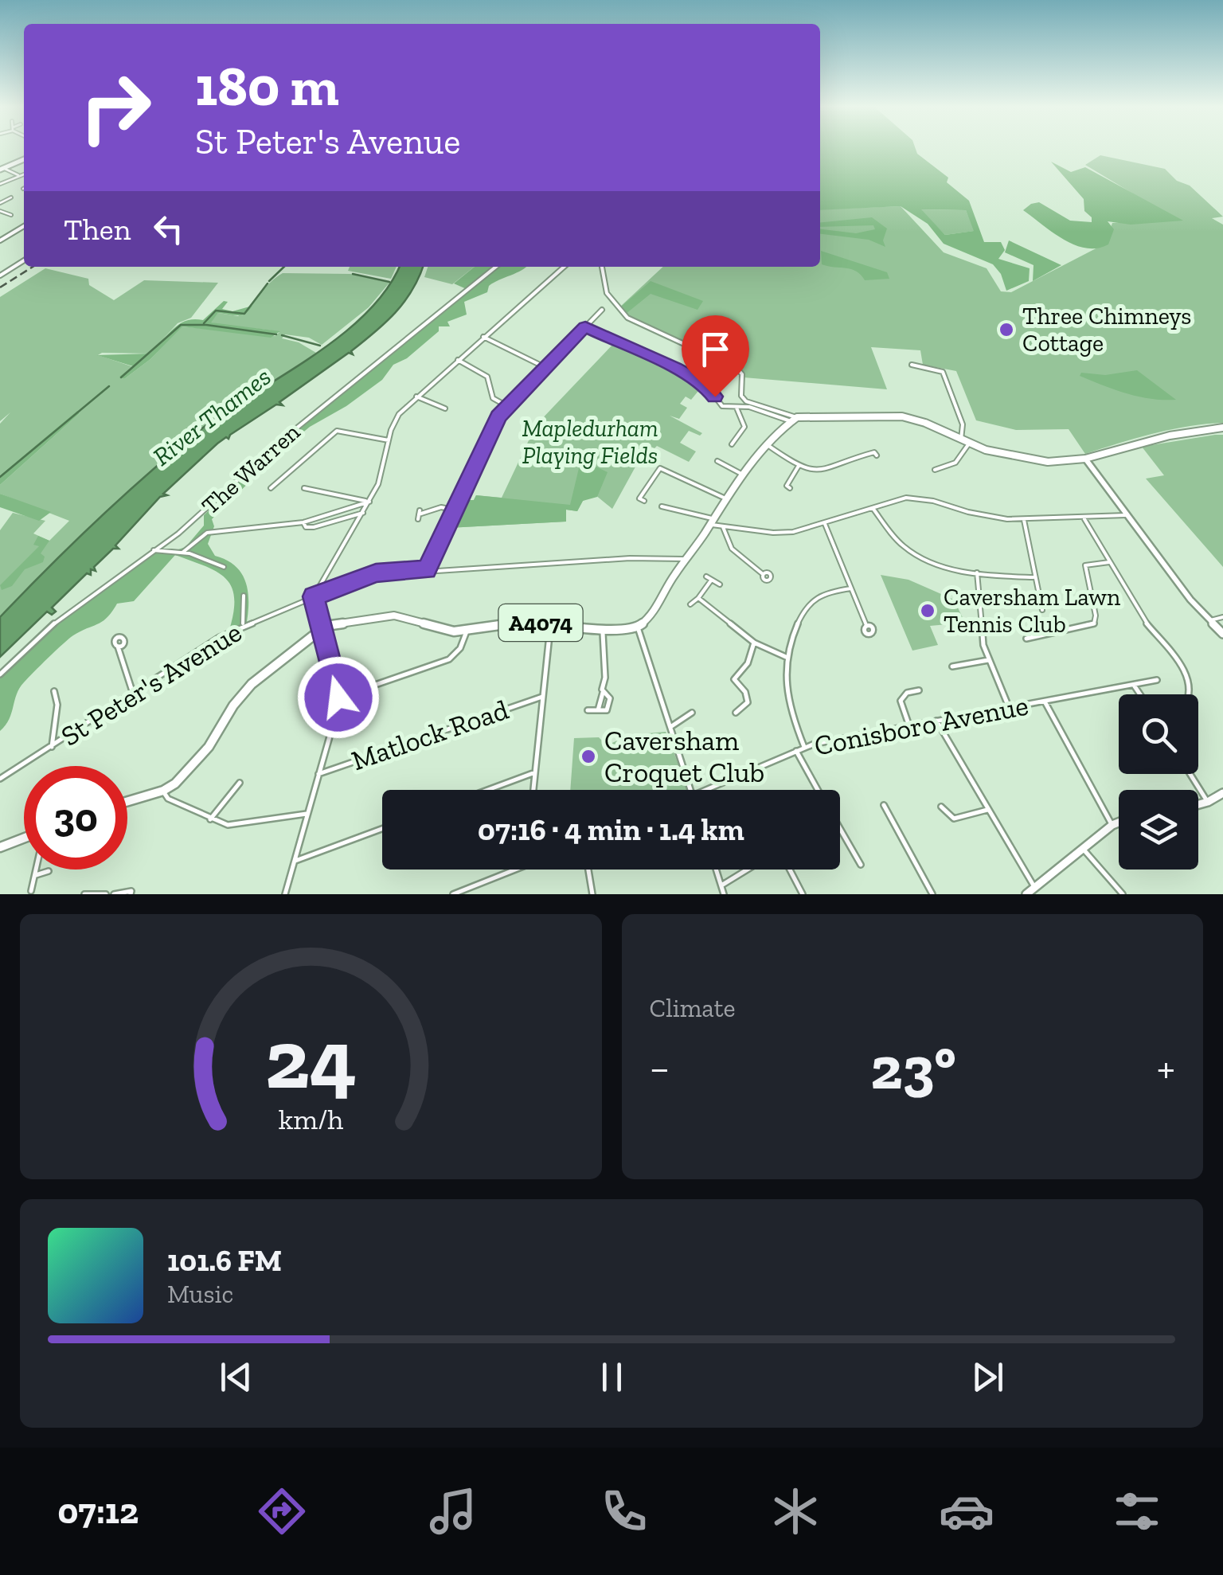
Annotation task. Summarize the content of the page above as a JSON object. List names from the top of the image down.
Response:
{
  "streets": {
    "main road": ["A4074"],
    "street": [
      "The Warren",
      "St Peter's Avenue",
      "Conisboro Avenue",
      "Matlock Road"
    ]
  },
  "water": ["River Thames"],
  "parks": ["Mapledurham Playing Fields"],
  "places": ["Three Chimneys Cottage", "Caversham Lawn Tennis Club", "Caversham Croquet Club"],
  "page": {
    "turn": ["180 m", "St Peter's Avenue"],
    "then": "Then",
    "limit": "30",
    "trip": "07:16 · 4 min · 1.4 km",
    "tile": "Climate",
    "heat": ["−", "23°", "+"],
    "song": ["101.6 FM", "Music"],
    "tabs": "07:12",
    "gauge": ["24", "km/h"]
  }
}
